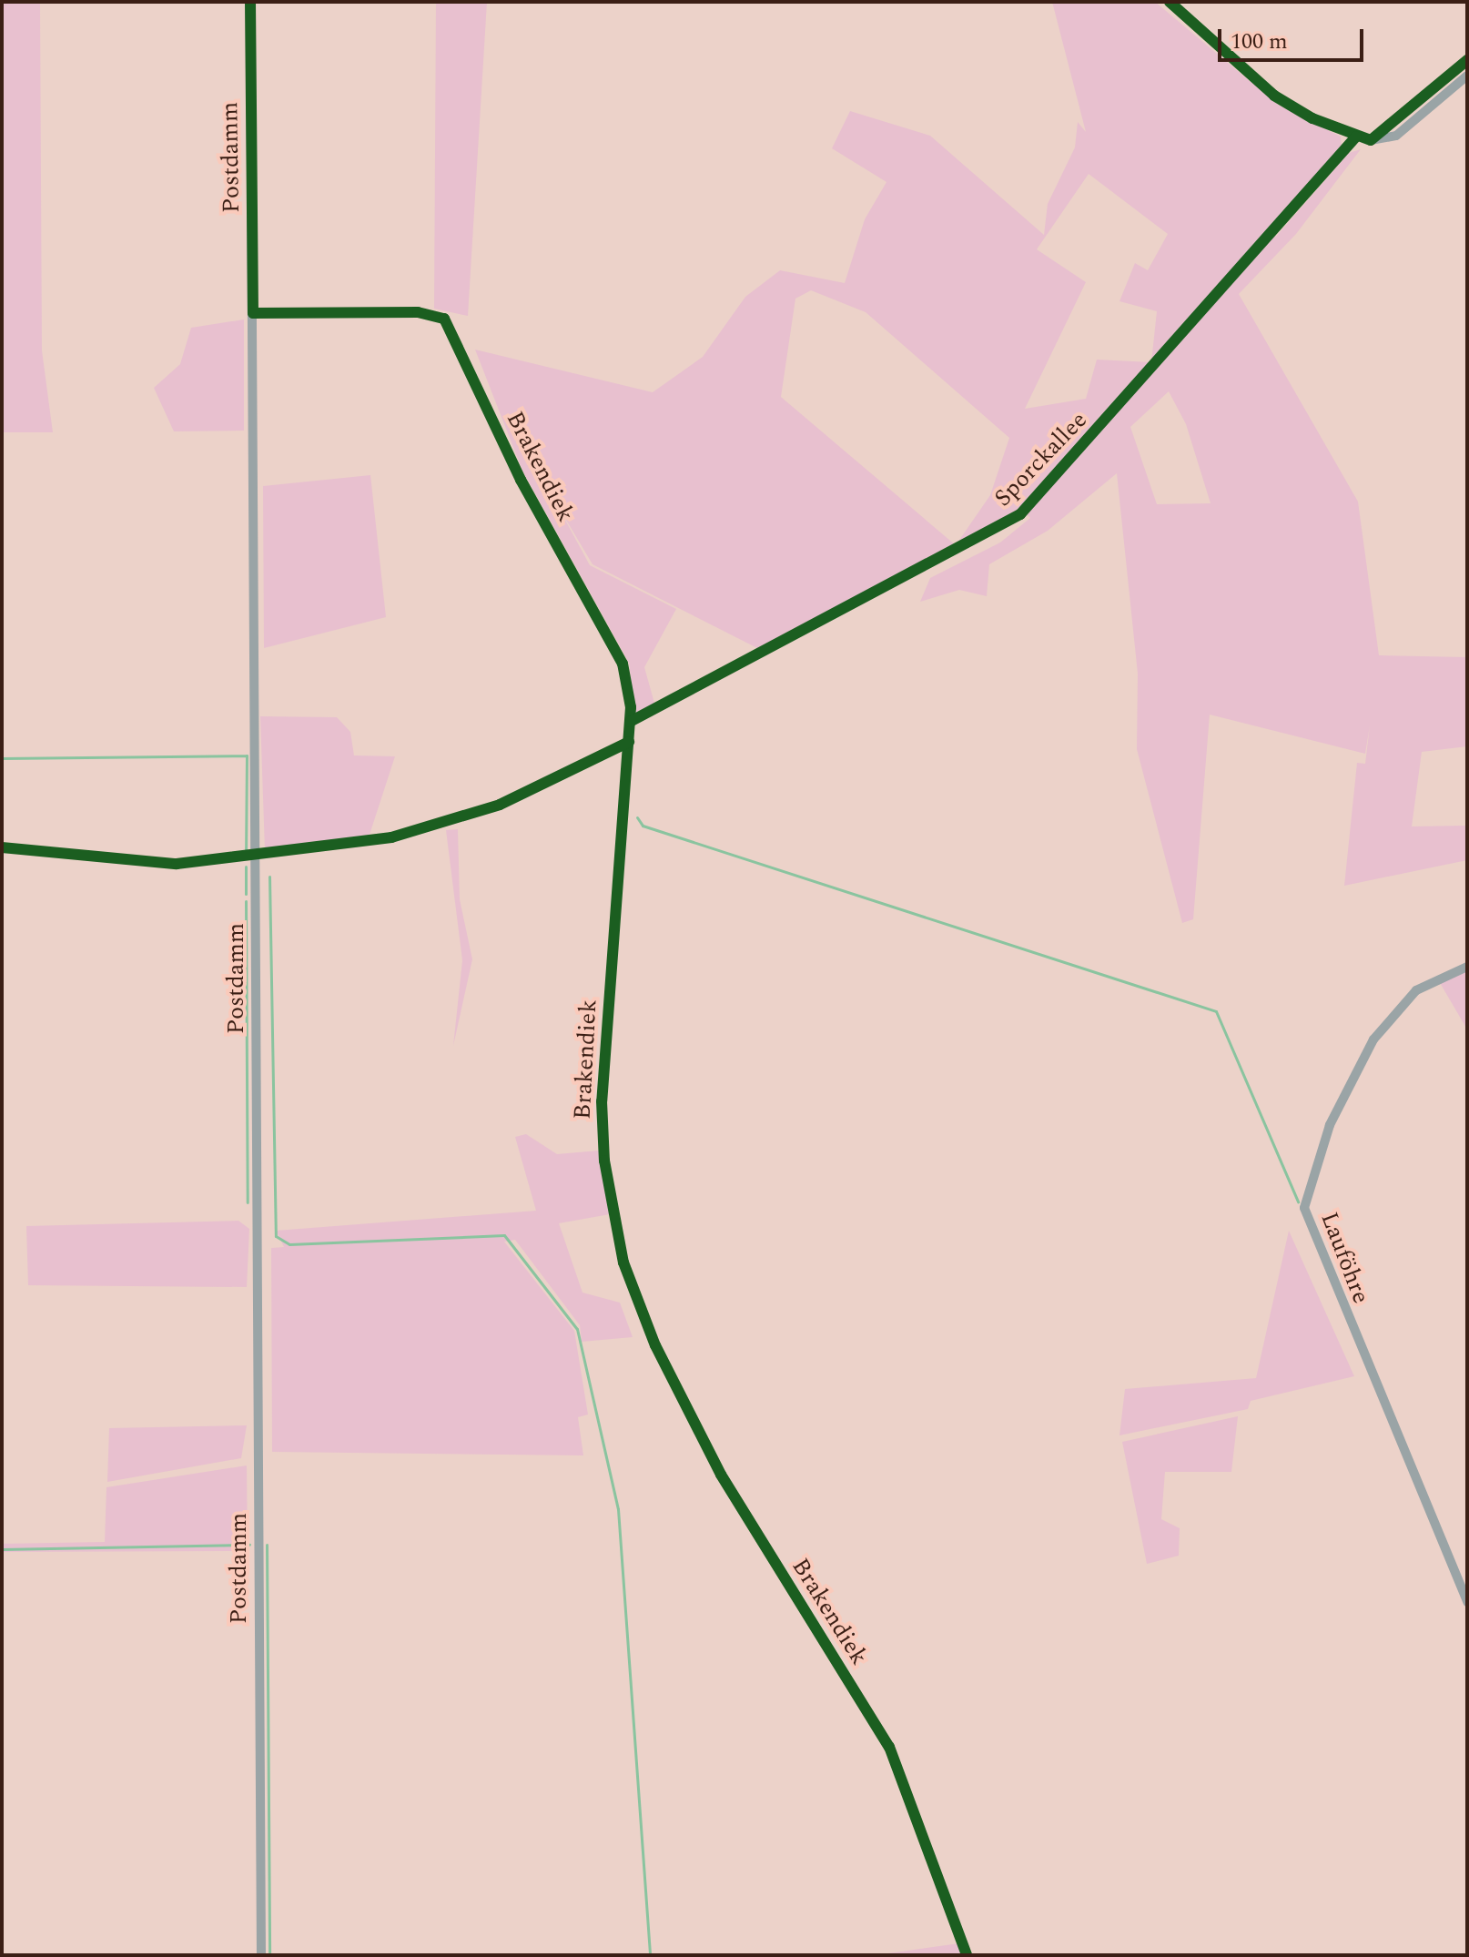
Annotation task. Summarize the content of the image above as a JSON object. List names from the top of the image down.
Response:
{
  "streets": {
    "street": [
      "Postdamm",
      "Sporckallee",
      "Brakendiek",
      "Lauföhre"
    ]
  },
  "crossings": [
    ["Postdamm", "Brakendiek"],
    ["Sporckallee", "Brakendiek"]
  ],
  "scale_bar": "100 m"
}
